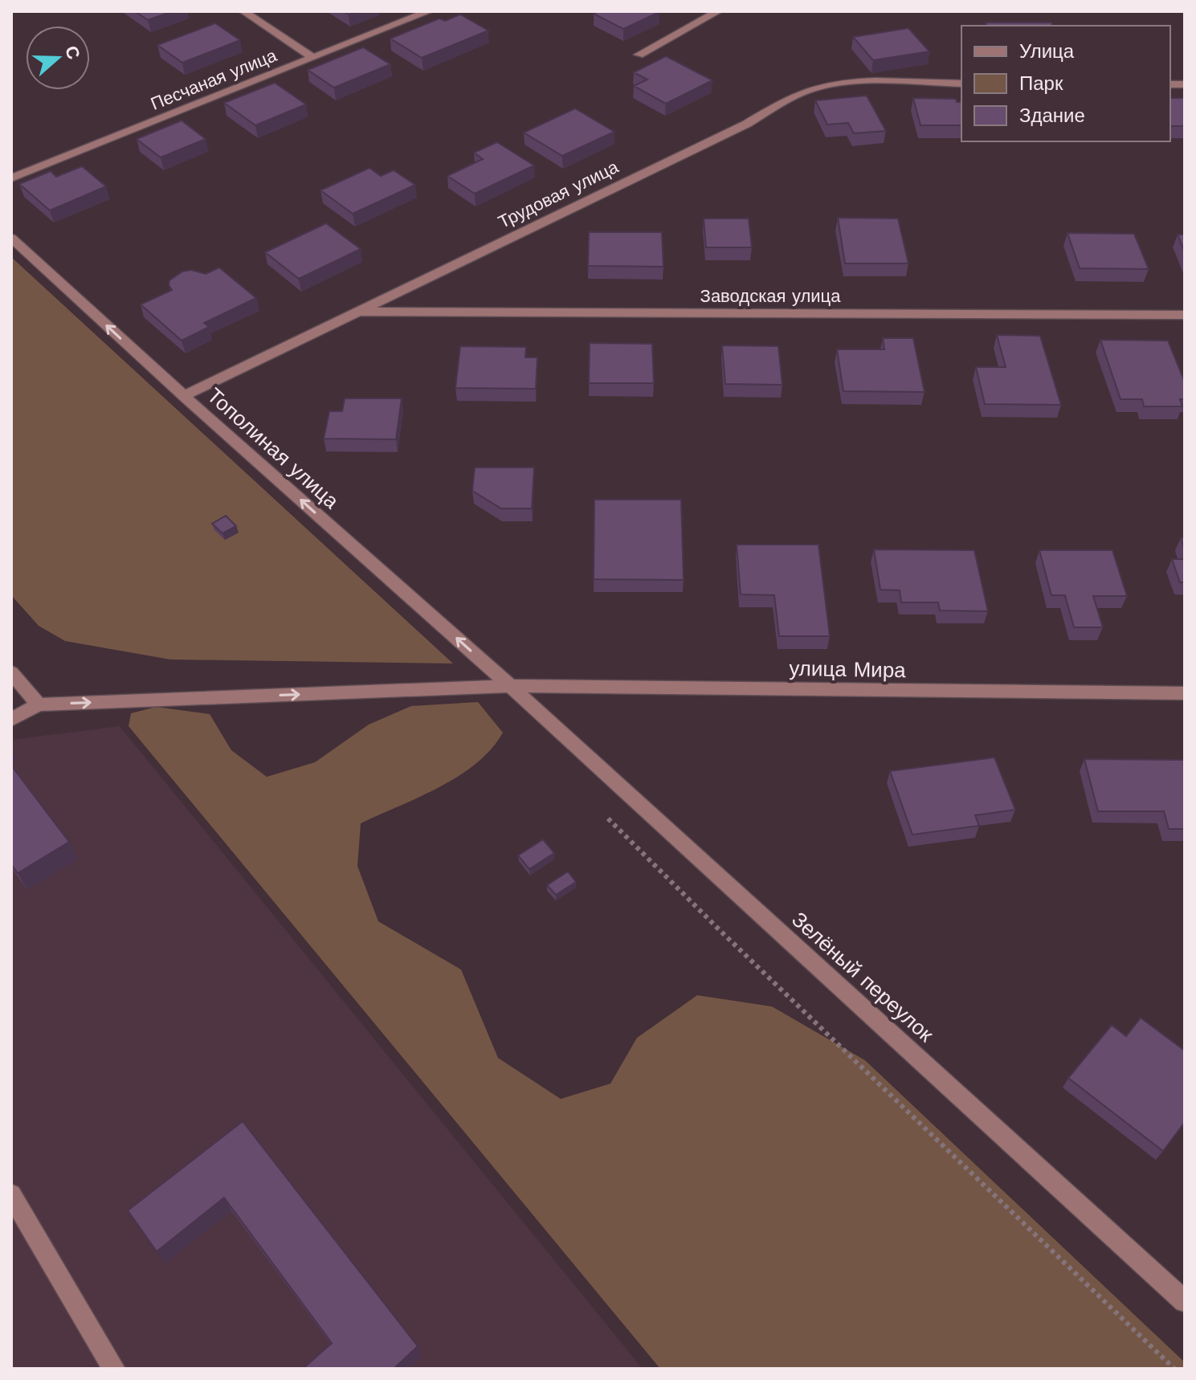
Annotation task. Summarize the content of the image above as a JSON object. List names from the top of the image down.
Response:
{
  "streets": {
    "street": [
      "Песчаная улица",
      "Трудовая улица",
      "Заводская улица",
      "Тополиная улица",
      "улица Мира",
      "Зелёный переулок"
    ]
  },
  "crossings": [
    ["Трудовая улица", "Заводская улица"],
    ["Трудовая улица", "Тополиная улица"],
    ["Тополиная улица", "улица Мира"],
    ["Тополиная улица", "Зелёный переулок"],
    ["улица Мира", "Зелёный переулок"]
  ],
  "one_way": ["Тополиная улица", "улица Мира"],
  "legend": ["Улица", "Парк", "Здание"],
  "north": "right"
}
